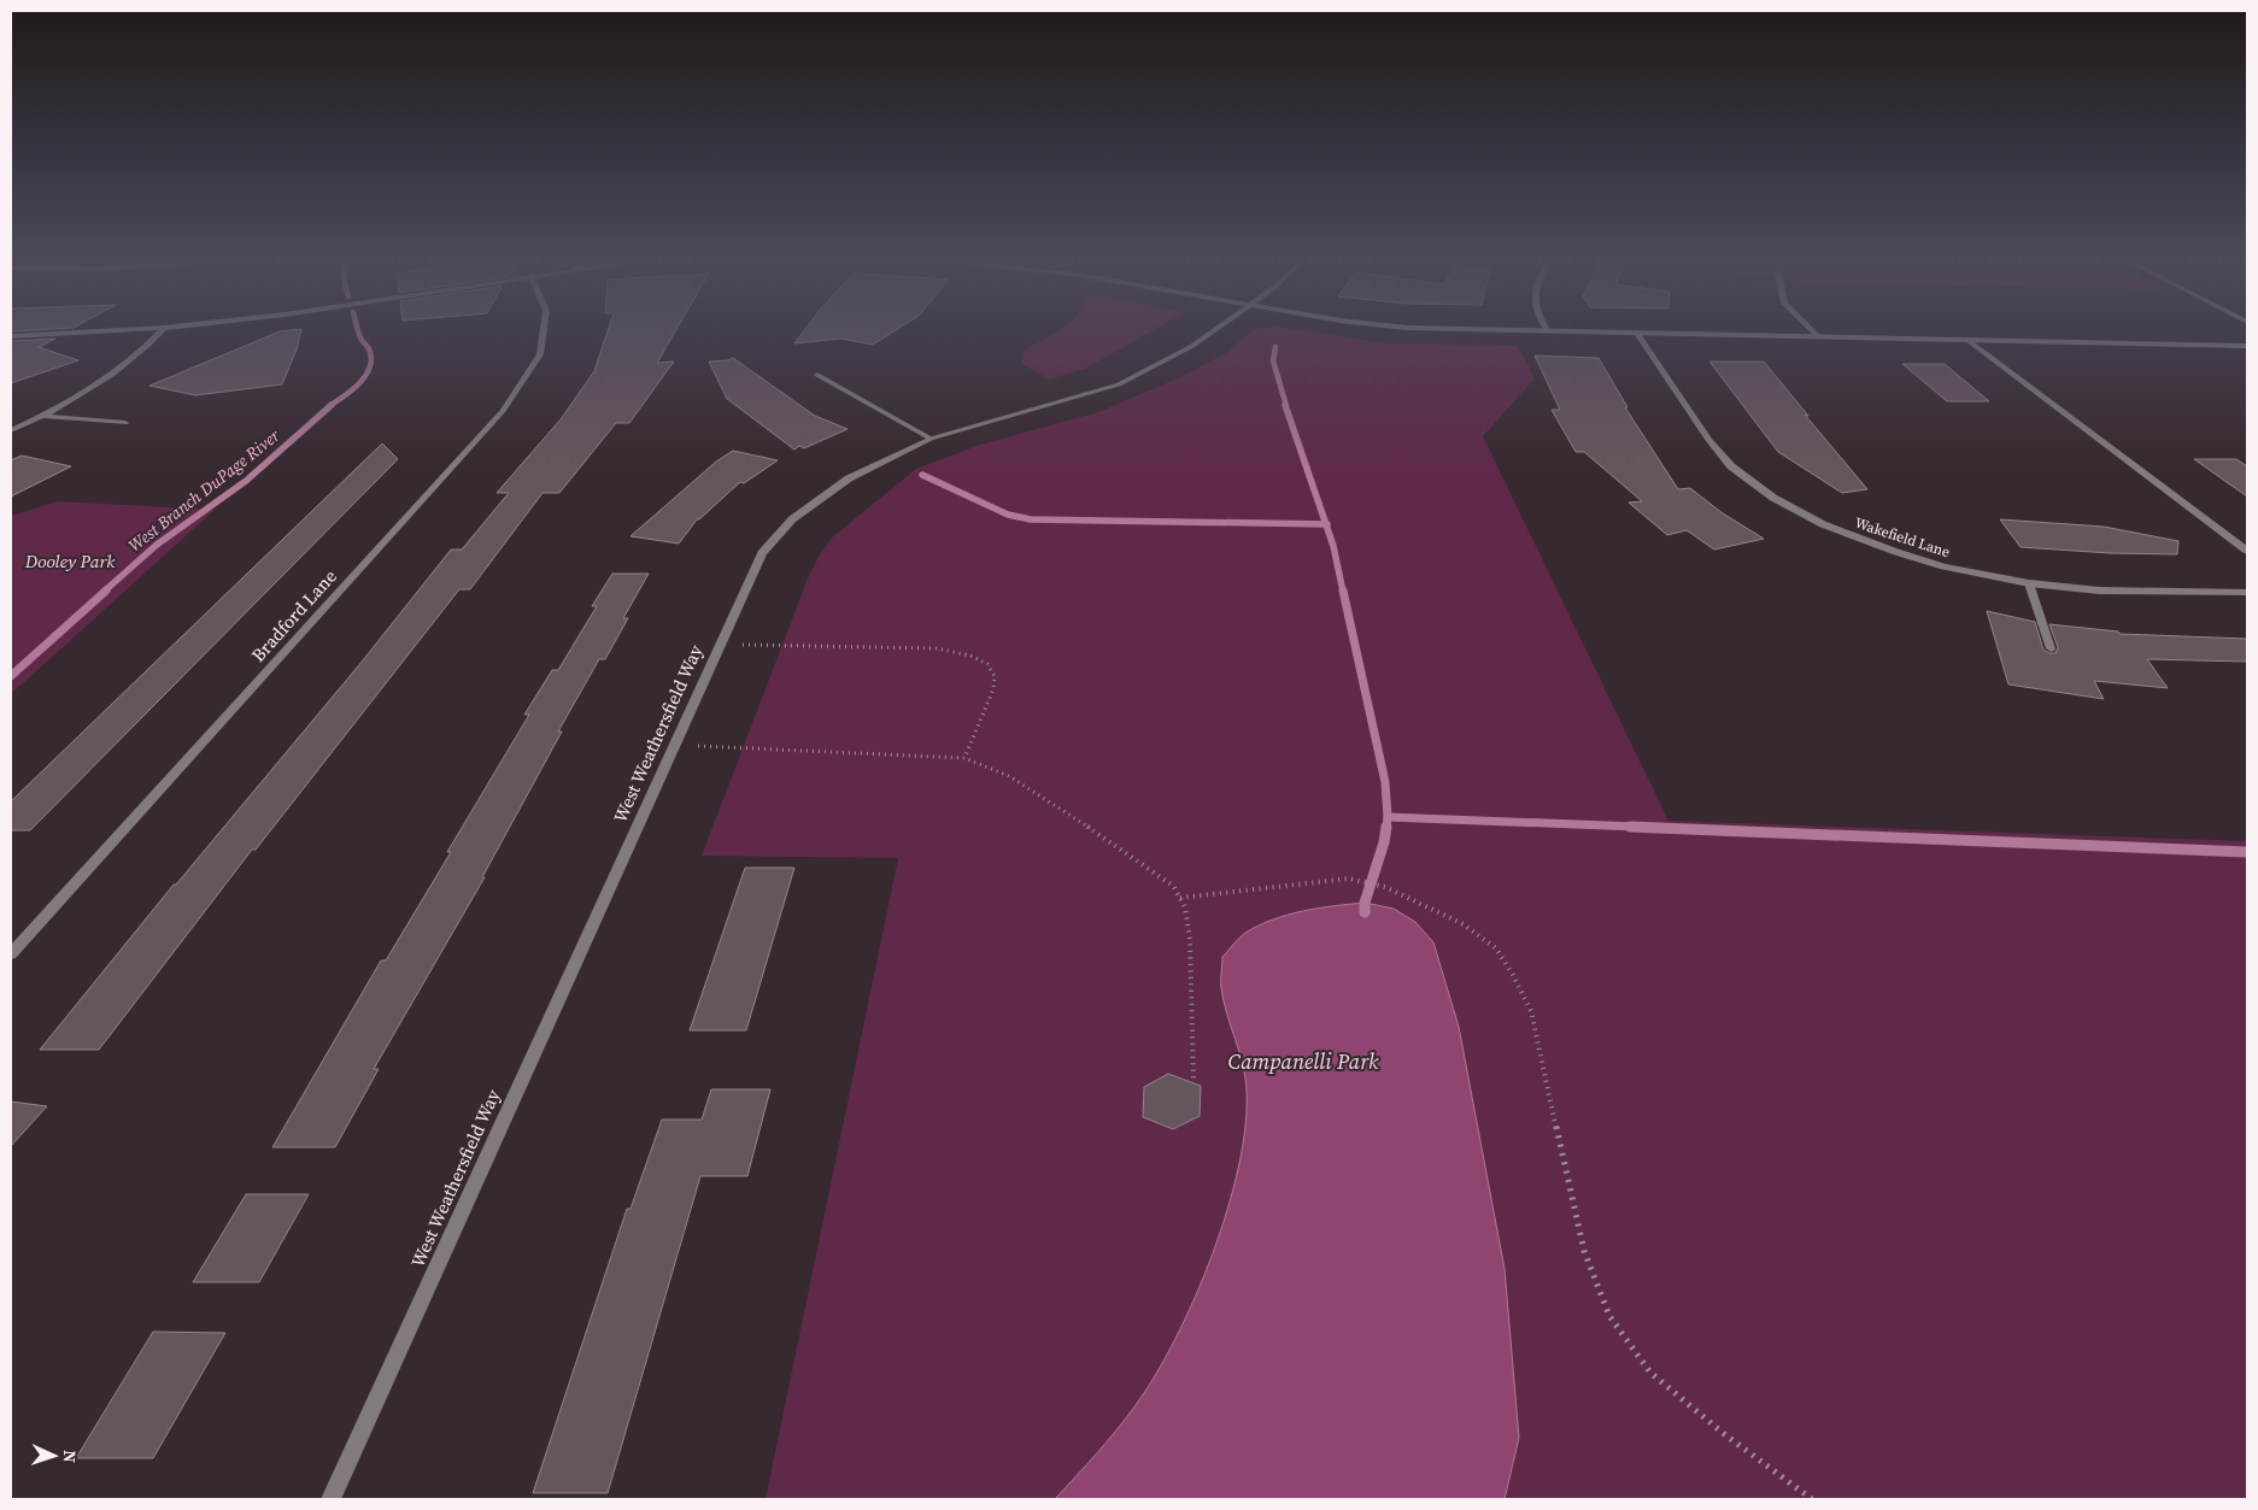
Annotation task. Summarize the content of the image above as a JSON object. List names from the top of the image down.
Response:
{
  "streets": {
    "street": ["Wakefield Lane", "Bradford Lane", "West Weathersfield Way"]
  },
  "water": ["West Branch DuPage River"],
  "parks": ["Dooley Park", "Campanelli Park"],
  "north": "right"
}
